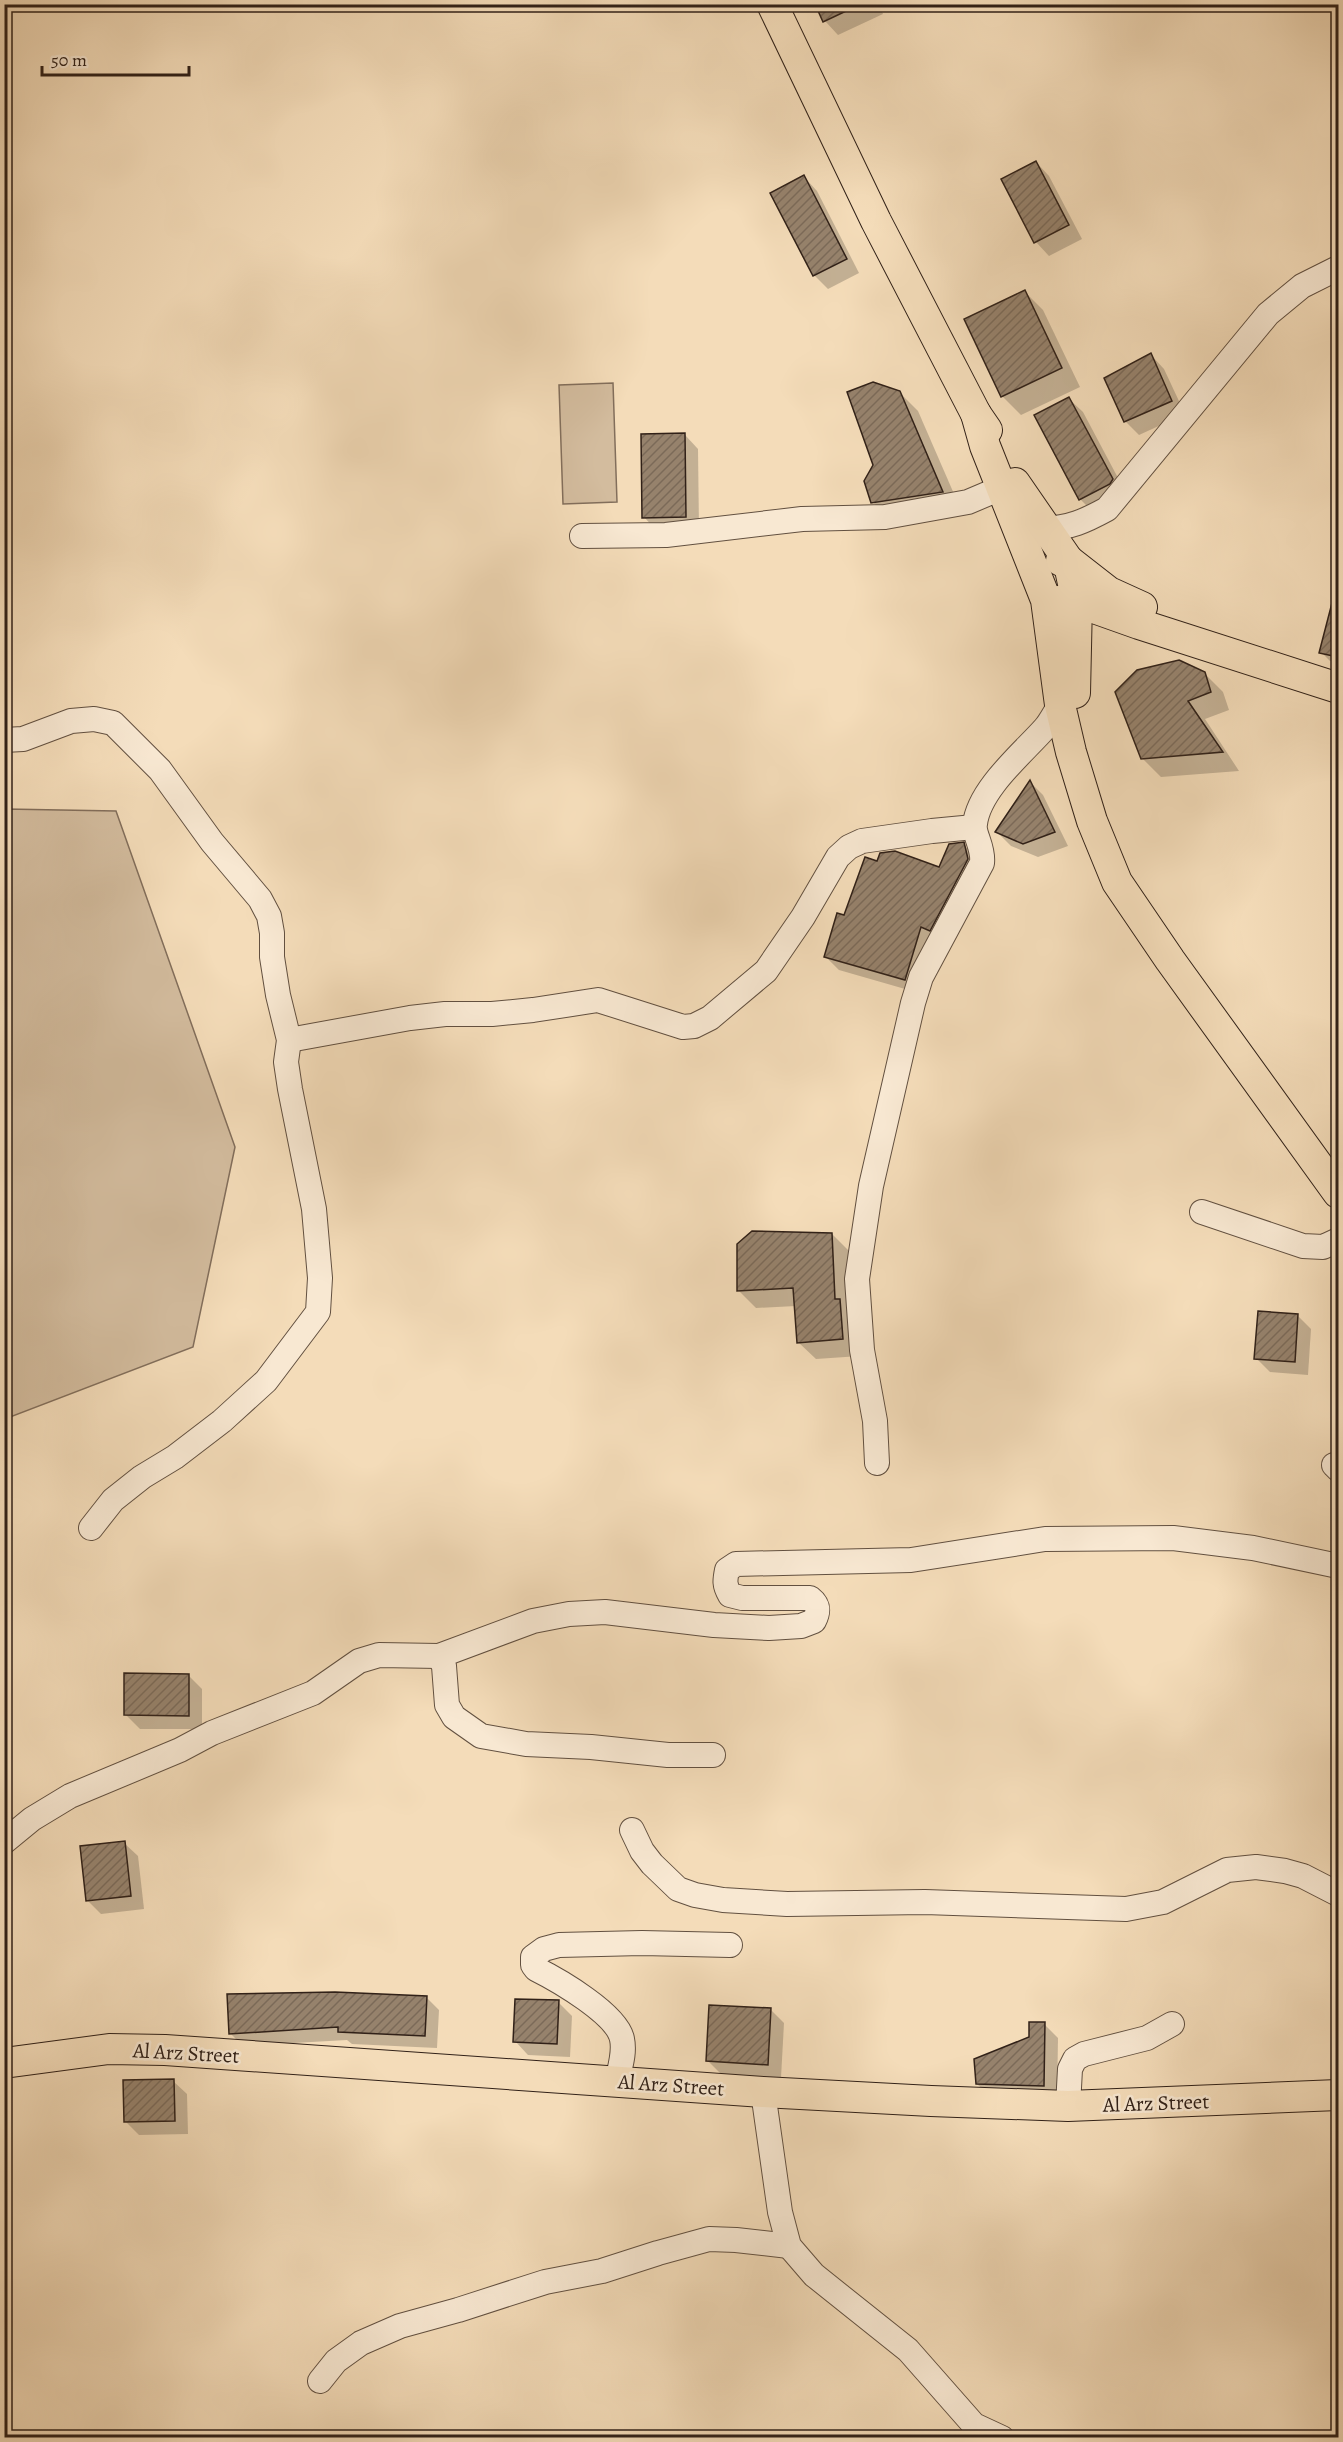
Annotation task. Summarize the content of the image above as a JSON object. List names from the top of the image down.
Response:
{
  "streets": {
    "main road": ["Al Arz Street"]
  },
  "scale_bar": "50 m"
}
